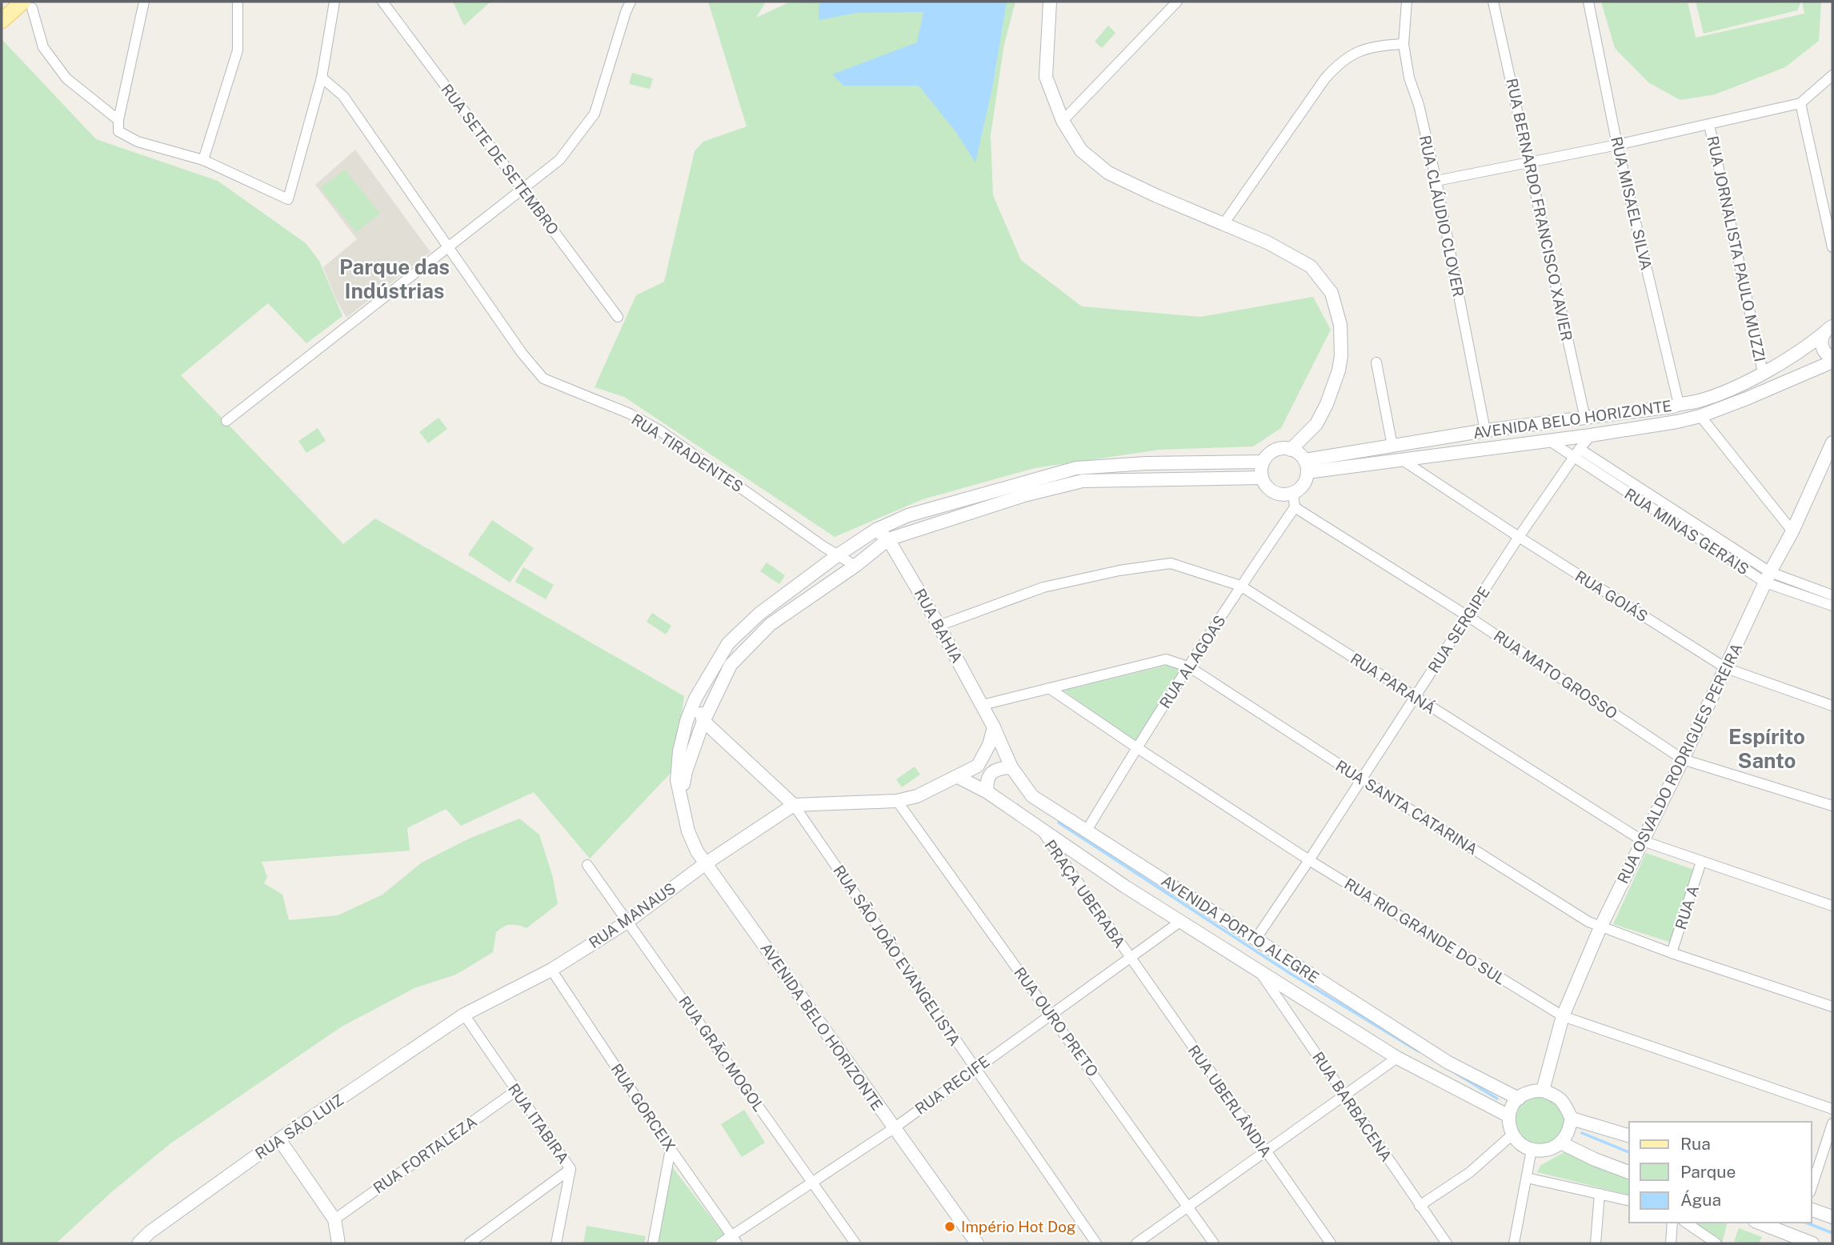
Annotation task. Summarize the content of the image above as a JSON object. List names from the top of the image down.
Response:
{
  "streets": {
    "main road": [
      "AVENIDA BELO HORIZONTE",
      "RUA BAHIA",
      "RUA OSVALDO RODRIGUES PEREIRA",
      "RUA MANAUS",
      "AVENIDA PORTO ALEGRE",
      "RUA SÃO LUIZ"
    ],
    "street": [
      "RUA SETE DE SETEMBRO",
      "RUA MISAEL SILVA",
      "RUA BERNARDO FRANCISCO XAVIER",
      "RUA CLÁUDIO CLOVER",
      "RUA JORNALISTA PAULO MUZZI",
      "RUA TIRADENTES",
      "RUA MINAS GERAIS",
      "RUA GOIÁS",
      "RUA SERGIPE",
      "RUA ALAGOAS",
      "RUA MATO GROSSO",
      "RUA PARANÁ",
      "RUA SANTA CATARINA",
      "PRAÇA UBERABA",
      "RUA A",
      "RUA RIO GRANDE DO SUL",
      "RUA SÃO JOÃO EVANGELISTA",
      "RUA OURO PRETO",
      "RUA GRÃO MOGOL",
      "RUA RECIFE",
      "RUA UBERLÂNDIA",
      "RUA BARBACENA",
      "RUA GORCEIX",
      "RUA ITABIRA",
      "RUA FORTALEZA"
    ]
  },
  "crossings": [
    ["RUA MISAEL SILVA", "AVENIDA BELO HORIZONTE"],
    ["RUA BERNARDO FRANCISCO XAVIER", "AVENIDA BELO HORIZONTE"],
    ["RUA CLÁUDIO CLOVER", "AVENIDA BELO HORIZONTE"],
    ["RUA JORNALISTA PAULO MUZZI", "AVENIDA BELO HORIZONTE"],
    ["AVENIDA BELO HORIZONTE", "RUA TIRADENTES"],
    ["AVENIDA BELO HORIZONTE", "RUA MINAS GERAIS"],
    ["AVENIDA BELO HORIZONTE", "RUA GOIÁS"],
    ["AVENIDA BELO HORIZONTE", "RUA BAHIA"],
    ["AVENIDA BELO HORIZONTE", "RUA SERGIPE"],
    ["AVENIDA BELO HORIZONTE", "RUA MANAUS"],
    ["AVENIDA BELO HORIZONTE", "RUA RECIFE"],
    ["RUA MINAS GERAIS", "RUA SERGIPE"],
    ["RUA MINAS GERAIS", "RUA OSVALDO RODRIGUES PEREIRA"],
    ["RUA GOIÁS", "RUA SERGIPE"],
    ["RUA GOIÁS", "RUA OSVALDO RODRIGUES PEREIRA"],
    ["RUA BAHIA", "RUA PARANÁ"],
    ["RUA BAHIA", "RUA SANTA CATARINA"],
    ["RUA BAHIA", "AVENIDA PORTO ALEGRE"],
    ["RUA SERGIPE", "RUA MATO GROSSO"],
    ["RUA SERGIPE", "RUA PARANÁ"],
    ["RUA SERGIPE", "RUA SANTA CATARINA"],
    ["RUA SERGIPE", "AVENIDA PORTO ALEGRE"],
    ["RUA SERGIPE", "RUA RIO GRANDE DO SUL"],
    ["RUA ALAGOAS", "RUA MATO GROSSO"],
    ["RUA ALAGOAS", "RUA PARANÁ"],
    ["RUA ALAGOAS", "RUA SANTA CATARINA"],
    ["RUA ALAGOAS", "AVENIDA PORTO ALEGRE"],
    ["RUA ALAGOAS", "RUA RIO GRANDE DO SUL"],
    ["RUA MATO GROSSO", "RUA OSVALDO RODRIGUES PEREIRA"],
    ["RUA PARANÁ", "RUA OSVALDO RODRIGUES PEREIRA"],
    ["RUA PARANÁ", "RUA A"],
    ["RUA OSVALDO RODRIGUES PEREIRA", "RUA SANTA CATARINA"],
    ["RUA OSVALDO RODRIGUES PEREIRA", "AVENIDA PORTO ALEGRE"],
    ["RUA OSVALDO RODRIGUES PEREIRA", "RUA RIO GRANDE DO SUL"],
    ["RUA SANTA CATARINA", "RUA A"],
    ["RUA SANTA CATARINA", "RUA RIO GRANDE DO SUL"],
    ["PRAÇA UBERABA", "AVENIDA PORTO ALEGRE"],
    ["PRAÇA UBERABA", "RUA RECIFE"],
    ["PRAÇA UBERABA", "RUA UBERLÂNDIA"],
    ["RUA MANAUS", "RUA SÃO JOÃO EVANGELISTA"],
    ["RUA MANAUS", "RUA GRÃO MOGOL"],
    ["RUA MANAUS", "RUA GORCEIX"],
    ["RUA MANAUS", "RUA ITABIRA"],
    ["RUA MANAUS", "RUA SÃO LUIZ"],
    ["AVENIDA PORTO ALEGRE", "RUA RECIFE"],
    ["AVENIDA PORTO ALEGRE", "RUA BARBACENA"],
    ["RUA SÃO JOÃO EVANGELISTA", "RUA RECIFE"],
    ["RUA OURO PRETO", "RUA RECIFE"],
    ["RUA GRÃO MOGOL", "RUA RECIFE"],
    ["RUA RECIFE", "RUA UBERLÂNDIA"],
    ["RUA RECIFE", "RUA GORCEIX"],
    ["RUA ITABIRA", "RUA SÃO LUIZ"],
    ["RUA ITABIRA", "RUA FORTALEZA"]
  ],
  "districts": ["Parque das Indústrias", "Espírito Santo"],
  "places": ["Império Hot Dog"],
  "legend": ["Rua", "Parque", "Água"]
}
